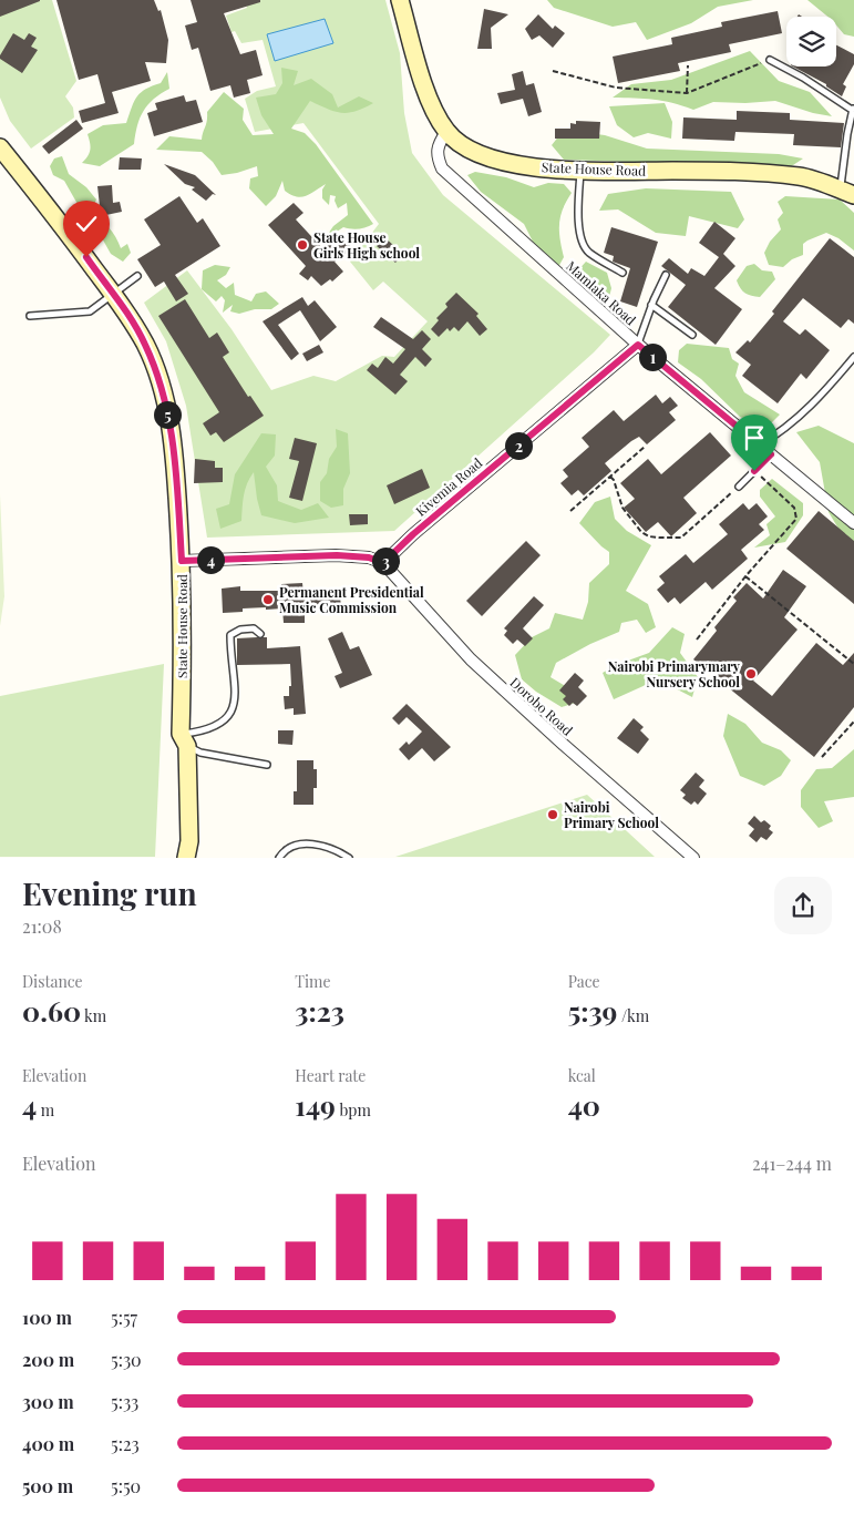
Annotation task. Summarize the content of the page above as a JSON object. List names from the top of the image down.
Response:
{
  "streets": {
    "street": [
      "State House Road",
      "Mamlaka Road",
      "Kivemia Road",
      "Dorobo Road"
    ]
  },
  "crossings": [
    ["State House Road", "Mamlaka Road"],
    ["Mamlaka Road", "Kivemia Road"],
    ["Kivemia Road", "Dorobo Road"]
  ],
  "places": [
    "State House Girls High school",
    "Permanent Presidential Music Commission",
    "Nairobi Primarymary Nursery School",
    "Nairobi Primary School"
  ],
  "page": {
    "pins": [
      "1",
      "5",
      "2",
      "4",
      "3"
    ],
    "heading": ["Evening run", "21:08"],
    "stats": [
      ["Distance", "0.60 km"],
      ["Time", "3:23"],
      ["Pace", "5:39 /km"],
      ["Elevation", "4 m"],
      ["Heart rate", "149 bpm"],
      ["kcal", "40"]
    ],
    "chart": ["Elevation", "241–244 m"],
    "list": [
      {
        "name": "100 m",
        "note": "5:57"
      },
      {
        "name": "200 m",
        "note": "5:30"
      },
      {
        "name": "300 m",
        "note": "5:33"
      },
      {
        "name": "400 m",
        "note": "5:23"
      },
      {
        "name": "500 m",
        "note": "5:50"
      }
    ]
  }
}
